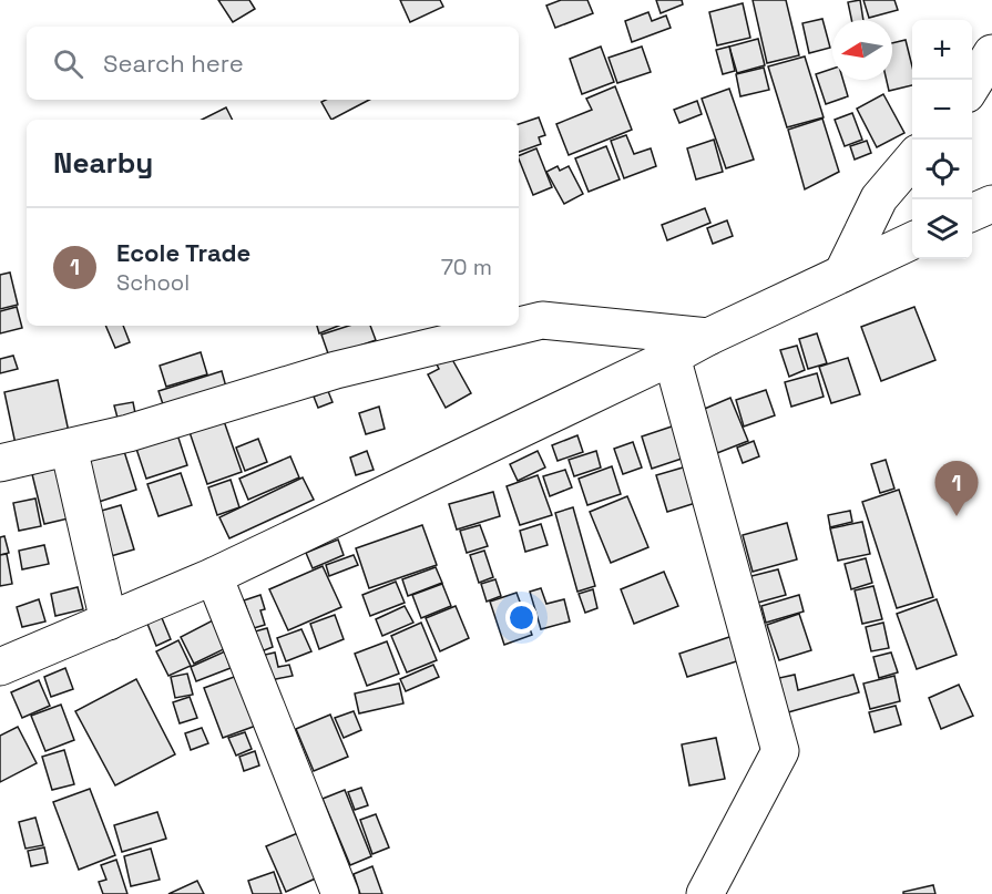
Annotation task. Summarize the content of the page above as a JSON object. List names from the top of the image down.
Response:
{
  "north": "left",
  "page": {
    "map_buttons": ["+", "−"],
    "search": "Search here",
    "heading": "Nearby",
    "list": [
      {
        "mark": "1",
        "name": "Ecole Trade",
        "note": "School",
        "value": "70 m"
      }
    ],
    "pins": "1"
  }
}
